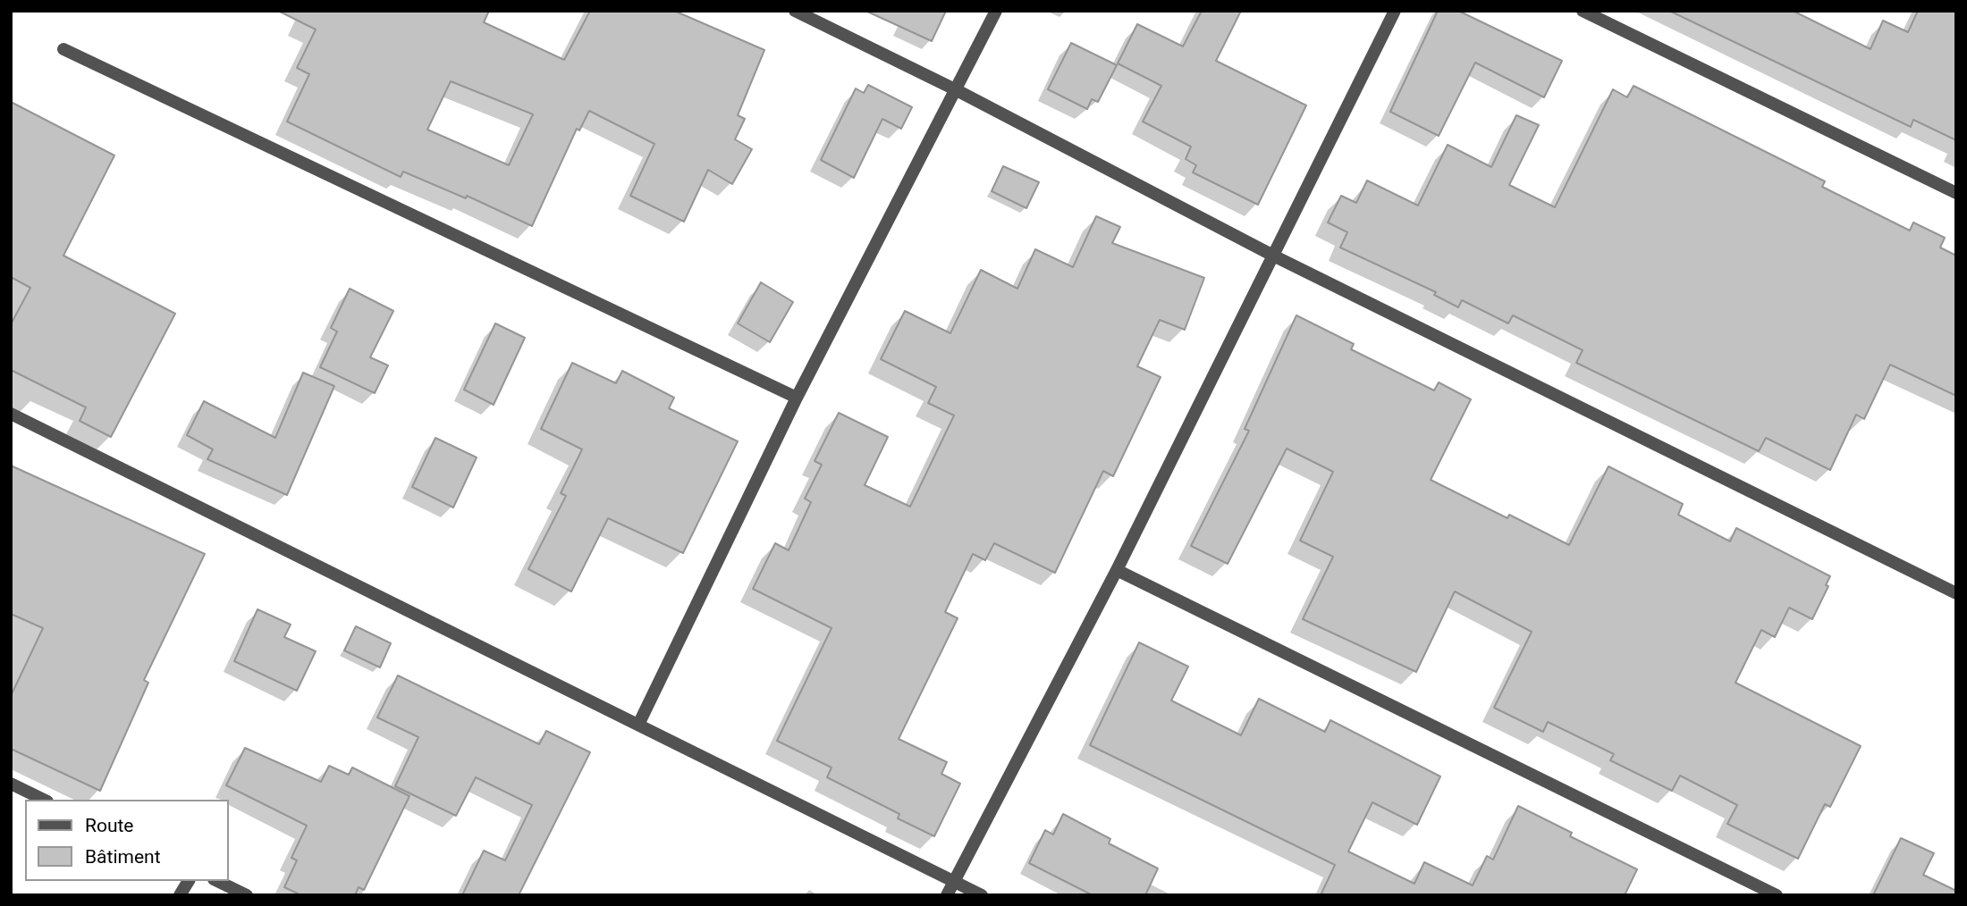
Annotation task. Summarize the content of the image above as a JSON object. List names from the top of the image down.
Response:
{
  "legend": ["Route", "Bâtiment"]
}
